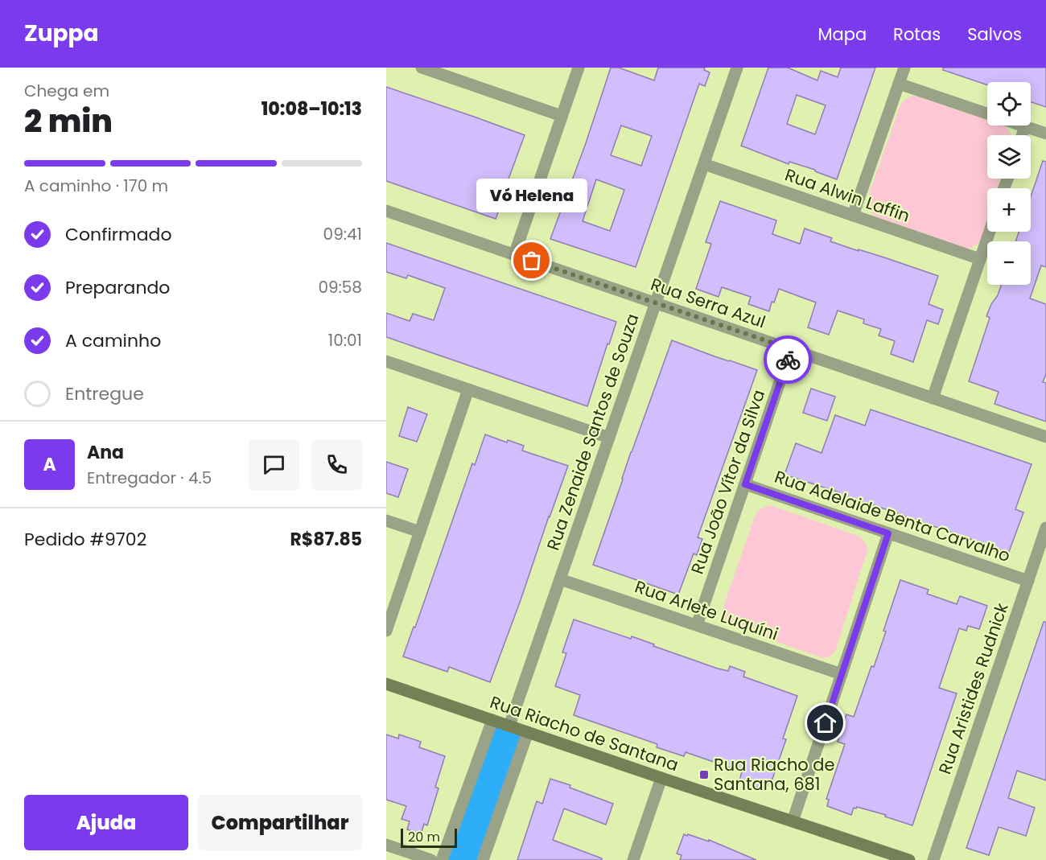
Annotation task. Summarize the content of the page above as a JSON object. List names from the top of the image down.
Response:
{
  "streets": {
    "street": [
      "Rua Alwin Laffin",
      "Rua Serra Azul",
      "Rua Zenaide Santos de Souza",
      "Rua João Vítor da Silva",
      "Rua Adelaide Benta Carvalho",
      "Rua Arlete Luquíni",
      "Rua Aristides Rudnick",
      "Rua Riacho de Santana"
    ]
  },
  "crossings": [
    ["Rua Alwin Laffin", "Rua Zenaide Santos de Souza"],
    ["Rua Serra Azul", "Rua Zenaide Santos de Souza"],
    ["Rua Serra Azul", "Rua João Vítor da Silva"],
    ["Rua Zenaide Santos de Souza", "Rua Arlete Luquíni"],
    ["Rua Zenaide Santos de Souza", "Rua Riacho de Santana"],
    ["Rua João Vítor da Silva", "Rua Adelaide Benta Carvalho"],
    ["Rua João Vítor da Silva", "Rua Arlete Luquíni"],
    ["Rua Adelaide Benta Carvalho", "Rua Aristides Rudnick"]
  ],
  "places": {
    "other": ["Vó Helena"],
    "transit": ["Rua Riacho de Santana, 681"]
  },
  "scale_bar": "20 m",
  "page": {
    "header": "Zuppa",
    "nav": ["Mapa", "Rotas", "Salvos"],
    "heading": ["2 min", "Chega em", "10:08–10:13"],
    "panel": [
      "Ana",
      "Entregador · 4.5",
      "Pedido #9702",
      "R$87.85"
    ],
    "map_buttons": ["+", "−"],
    "bar": "A caminho · 170 m",
    "bubble": "Vó Helena",
    "list": [
      ["Confirmado", "09:41"],
      ["Preparando", "09:58"],
      ["A caminho", "10:01"],
      "Entregue"
    ],
    "round": "A",
    "buttons": ["Ajuda", "Compartilhar"],
    "scale": "20 m"
  }
}
